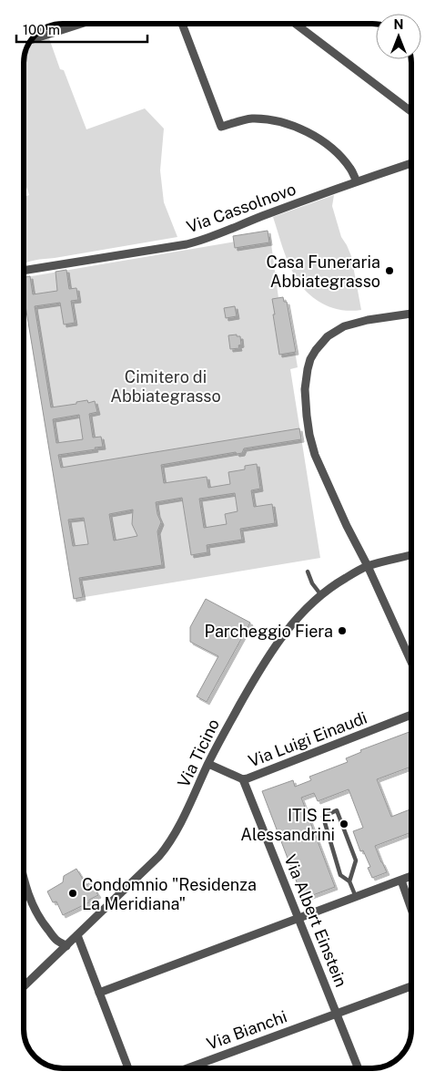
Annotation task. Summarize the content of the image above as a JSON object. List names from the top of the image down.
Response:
{
  "streets": {
    "street": [
      "Via Cassolnovo",
      "Via Luigi Einaudi",
      "Via Ticino",
      "Via Albert Einstein",
      "Via Bianchi"
    ]
  },
  "crossings": [
    ["Via Luigi Einaudi", "Via Ticino"],
    ["Via Luigi Einaudi", "Via Albert Einstein"],
    ["Via Albert Einstein", "Via Bianchi"]
  ],
  "parks": ["Cimitero di Abbiategrasso"],
  "places": [
    "Casa Funeraria Abbiategrasso",
    "Parcheggio Fiera",
    "ITIS E. Alessandrini",
    "Condomnio \"Residenza La Meridiana\""
  ],
  "scale_bar": "100 m",
  "north": "top"
}
